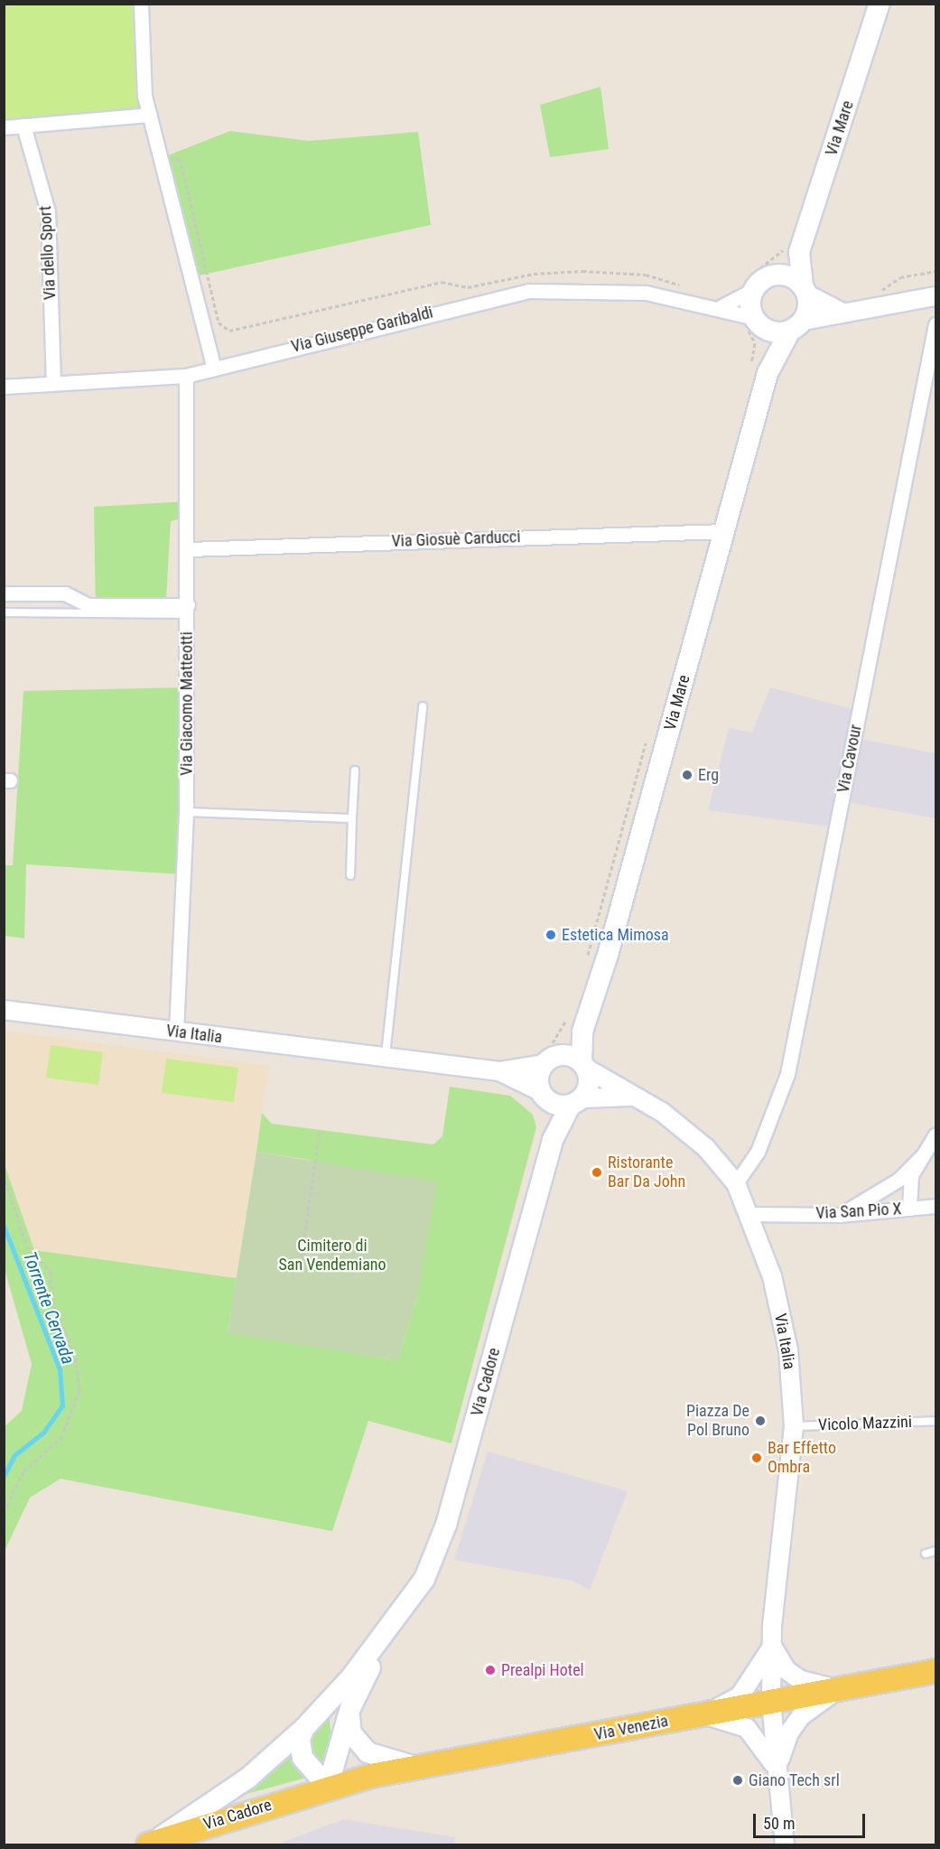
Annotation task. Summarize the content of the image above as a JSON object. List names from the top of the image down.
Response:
{
  "streets": {
    "main road": ["Via Mare", "Via Cadore", "Via Venezia"],
    "street": [
      "Via dello Sport",
      "Via Giuseppe Garibaldi",
      "Via Giosuè Carducci",
      "Via Giacomo Matteotti",
      "Via Cavour",
      "Via Italia",
      "Via San Pio X"
    ],
    "lane": ["Vicolo Mazzini"]
  },
  "crossings": [
    ["Via Mare", "Via Giuseppe Garibaldi"],
    ["Via Mare", "Via Giosuè Carducci"],
    ["Via Mare", "Via Italia"],
    ["Via Mare", "Via Cadore"],
    ["Via dello Sport", "Via Giuseppe Garibaldi"],
    ["Via Giuseppe Garibaldi", "Via Giacomo Matteotti"],
    ["Via Giosuè Carducci", "Via Giacomo Matteotti"],
    ["Via Giacomo Matteotti", "Via Italia"],
    ["Via Cavour", "Via Italia"],
    ["Via Italia", "Via San Pio X"],
    ["Via Italia", "Via Cadore"],
    ["Via Italia", "Vicolo Mazzini"],
    ["Via Italia", "Via Venezia"],
    ["Via Cadore", "Via Venezia"]
  ],
  "water": ["Torrente Cervada"],
  "parks": ["Cimitero di San Vendemiano"],
  "places": [
    "Erg",
    "Estetica Mimosa",
    "Ristorante Bar Da John",
    "Piazza De Pol Bruno",
    "Bar Effetto Ombra",
    "Prealpi Hotel",
    "Giano Tech srl"
  ],
  "scale_bar": "50 m"
}
